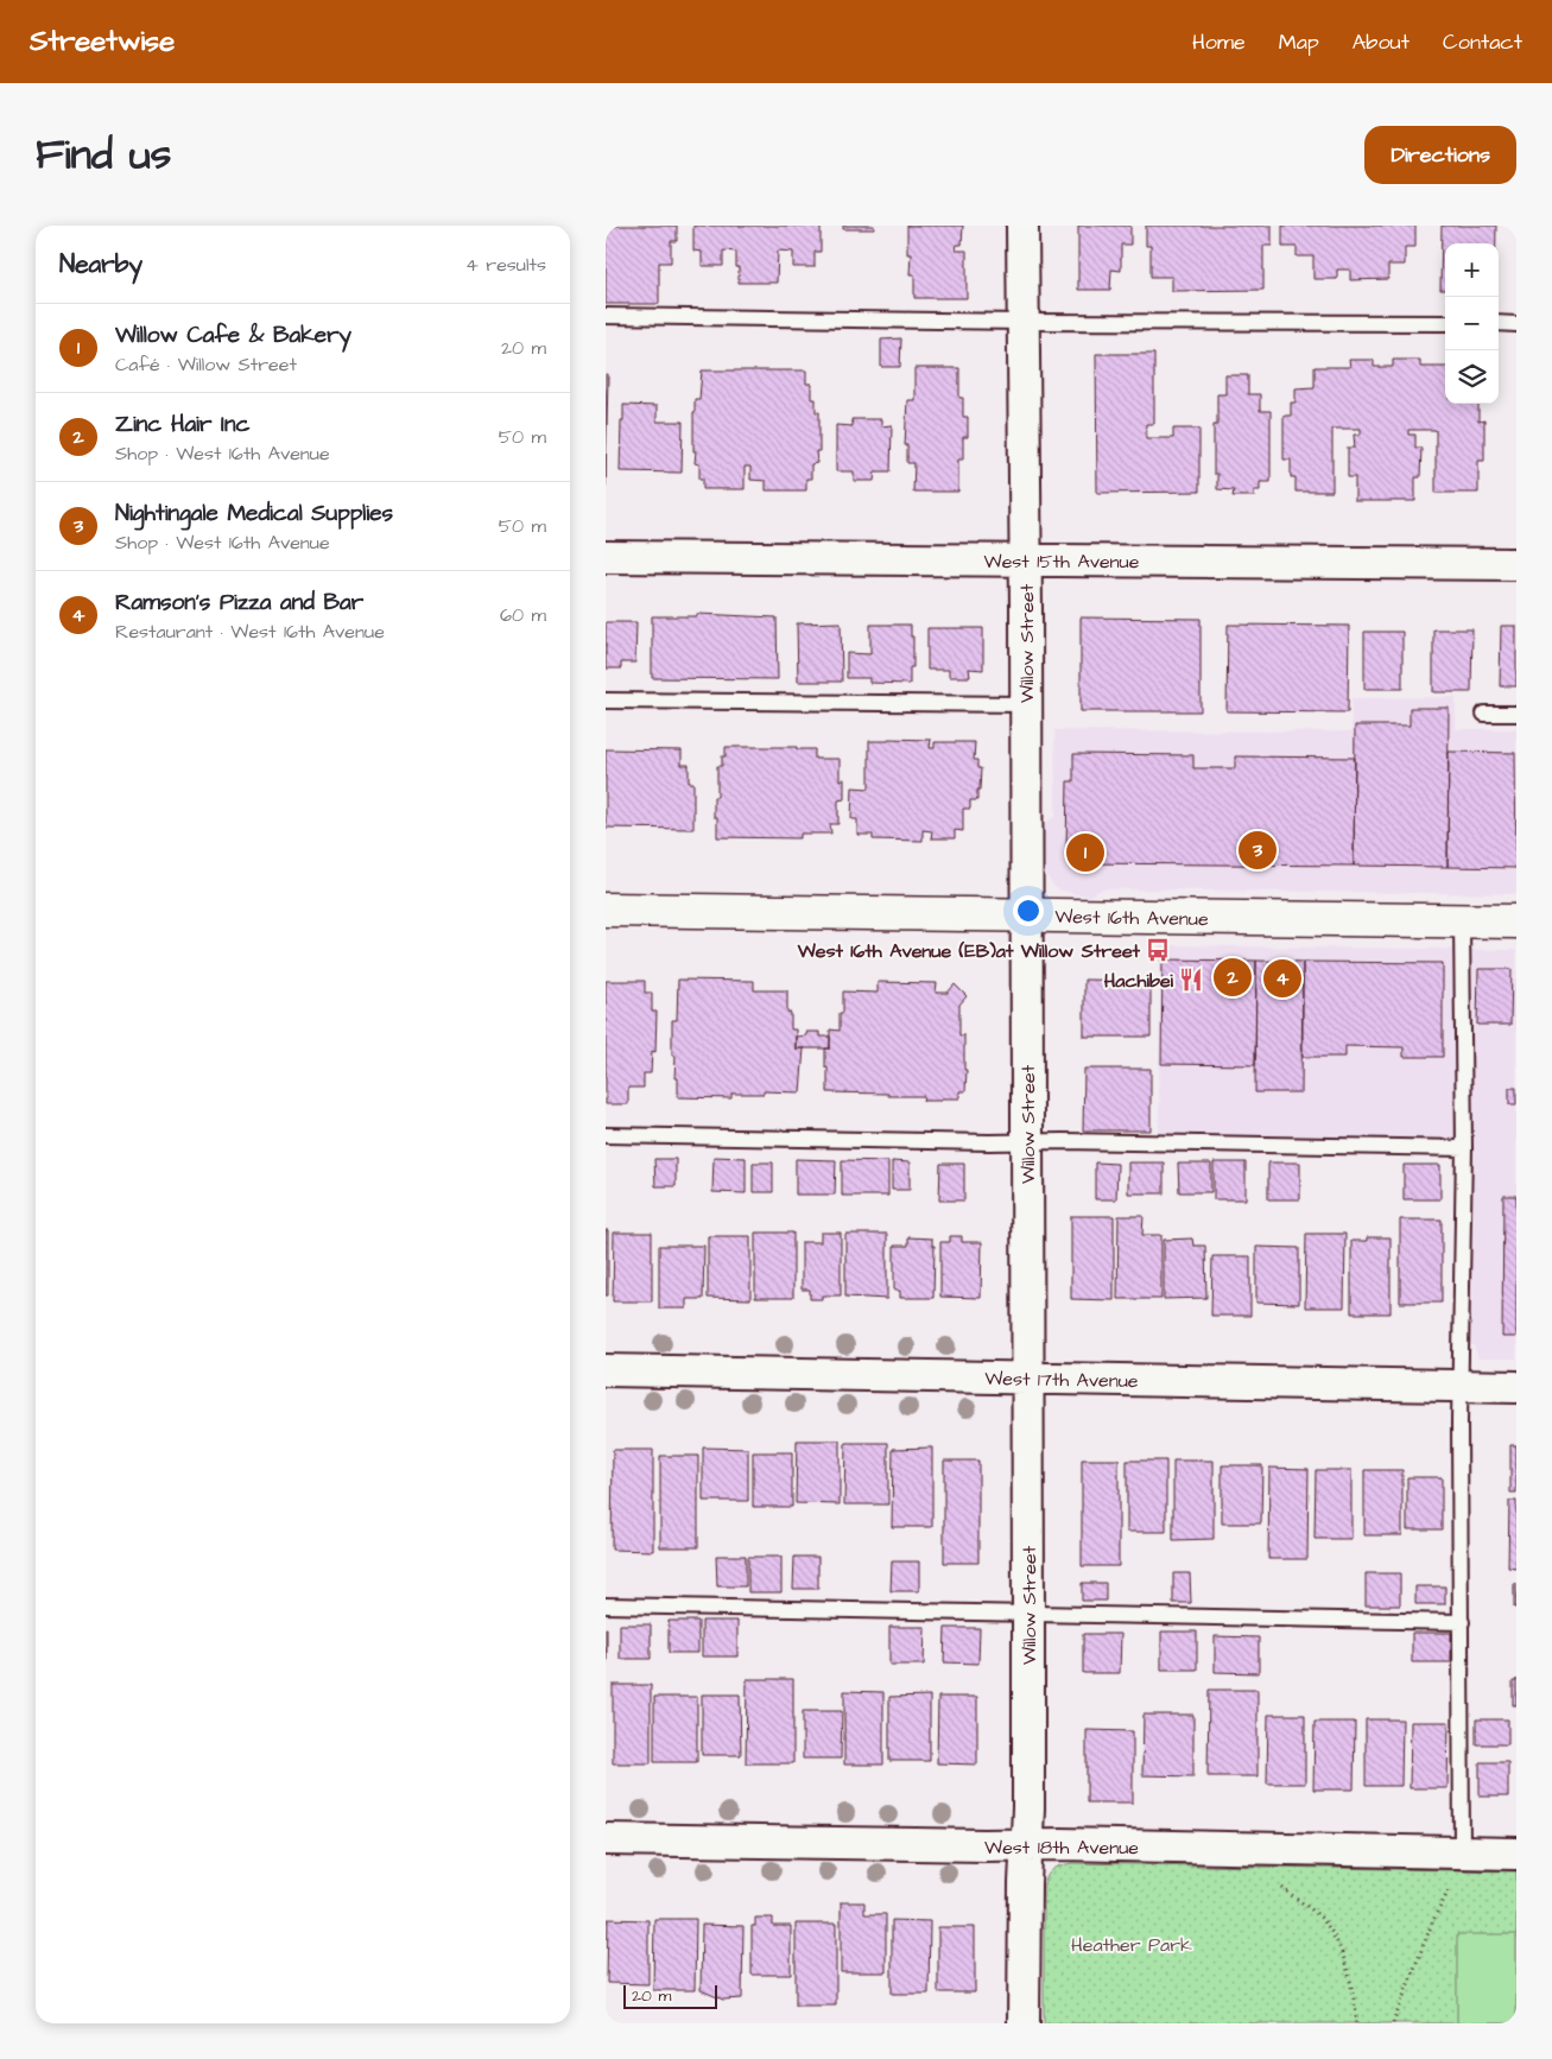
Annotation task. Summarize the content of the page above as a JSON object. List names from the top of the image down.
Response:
{
  "streets": {
    "street": [
      "West 15th Avenue",
      "Willow Street",
      "West 16th Avenue",
      "West 17th Avenue",
      "West 18th Avenue"
    ]
  },
  "crossings": [
    ["West 15th Avenue", "Willow Street"],
    ["Willow Street", "West 16th Avenue"],
    ["Willow Street", "West 17th Avenue"],
    ["Willow Street", "West 18th Avenue"]
  ],
  "parks": ["Heather Park"],
  "places": {
    "bus stop": ["West 16th Avenue (EB)at Willow Street"],
    "restaurant": ["Hachibei"]
  },
  "scale_bar": "20 m",
  "page": {
    "header": "Streetwise",
    "nav": [
      "Home",
      "Map",
      "About",
      "Contact"
    ],
    "title": "Find us",
    "buttons": "Directions",
    "heading": ["Nearby", "4 results"],
    "map_buttons": ["+", "−"],
    "list": [
      {
        "mark": "1",
        "name": "Willow Cafe & Bakery",
        "note": "Café · Willow Street",
        "value": "20 m"
      },
      {
        "mark": "2",
        "name": "Zinc Hair Inc",
        "note": "Shop · West 16th Avenue",
        "value": "50 m"
      },
      {
        "mark": "3",
        "name": "Nightingale Medical Supplies",
        "note": "Shop · West 16th Avenue",
        "value": "50 m"
      },
      {
        "mark": "4",
        "name": "Ramson's Pizza and Bar",
        "note": "Restaurant · West 16th Avenue",
        "value": "60 m"
      }
    ],
    "pins": [
      "3",
      "1",
      "2",
      "4"
    ],
    "scale": "20 m"
  }
}
